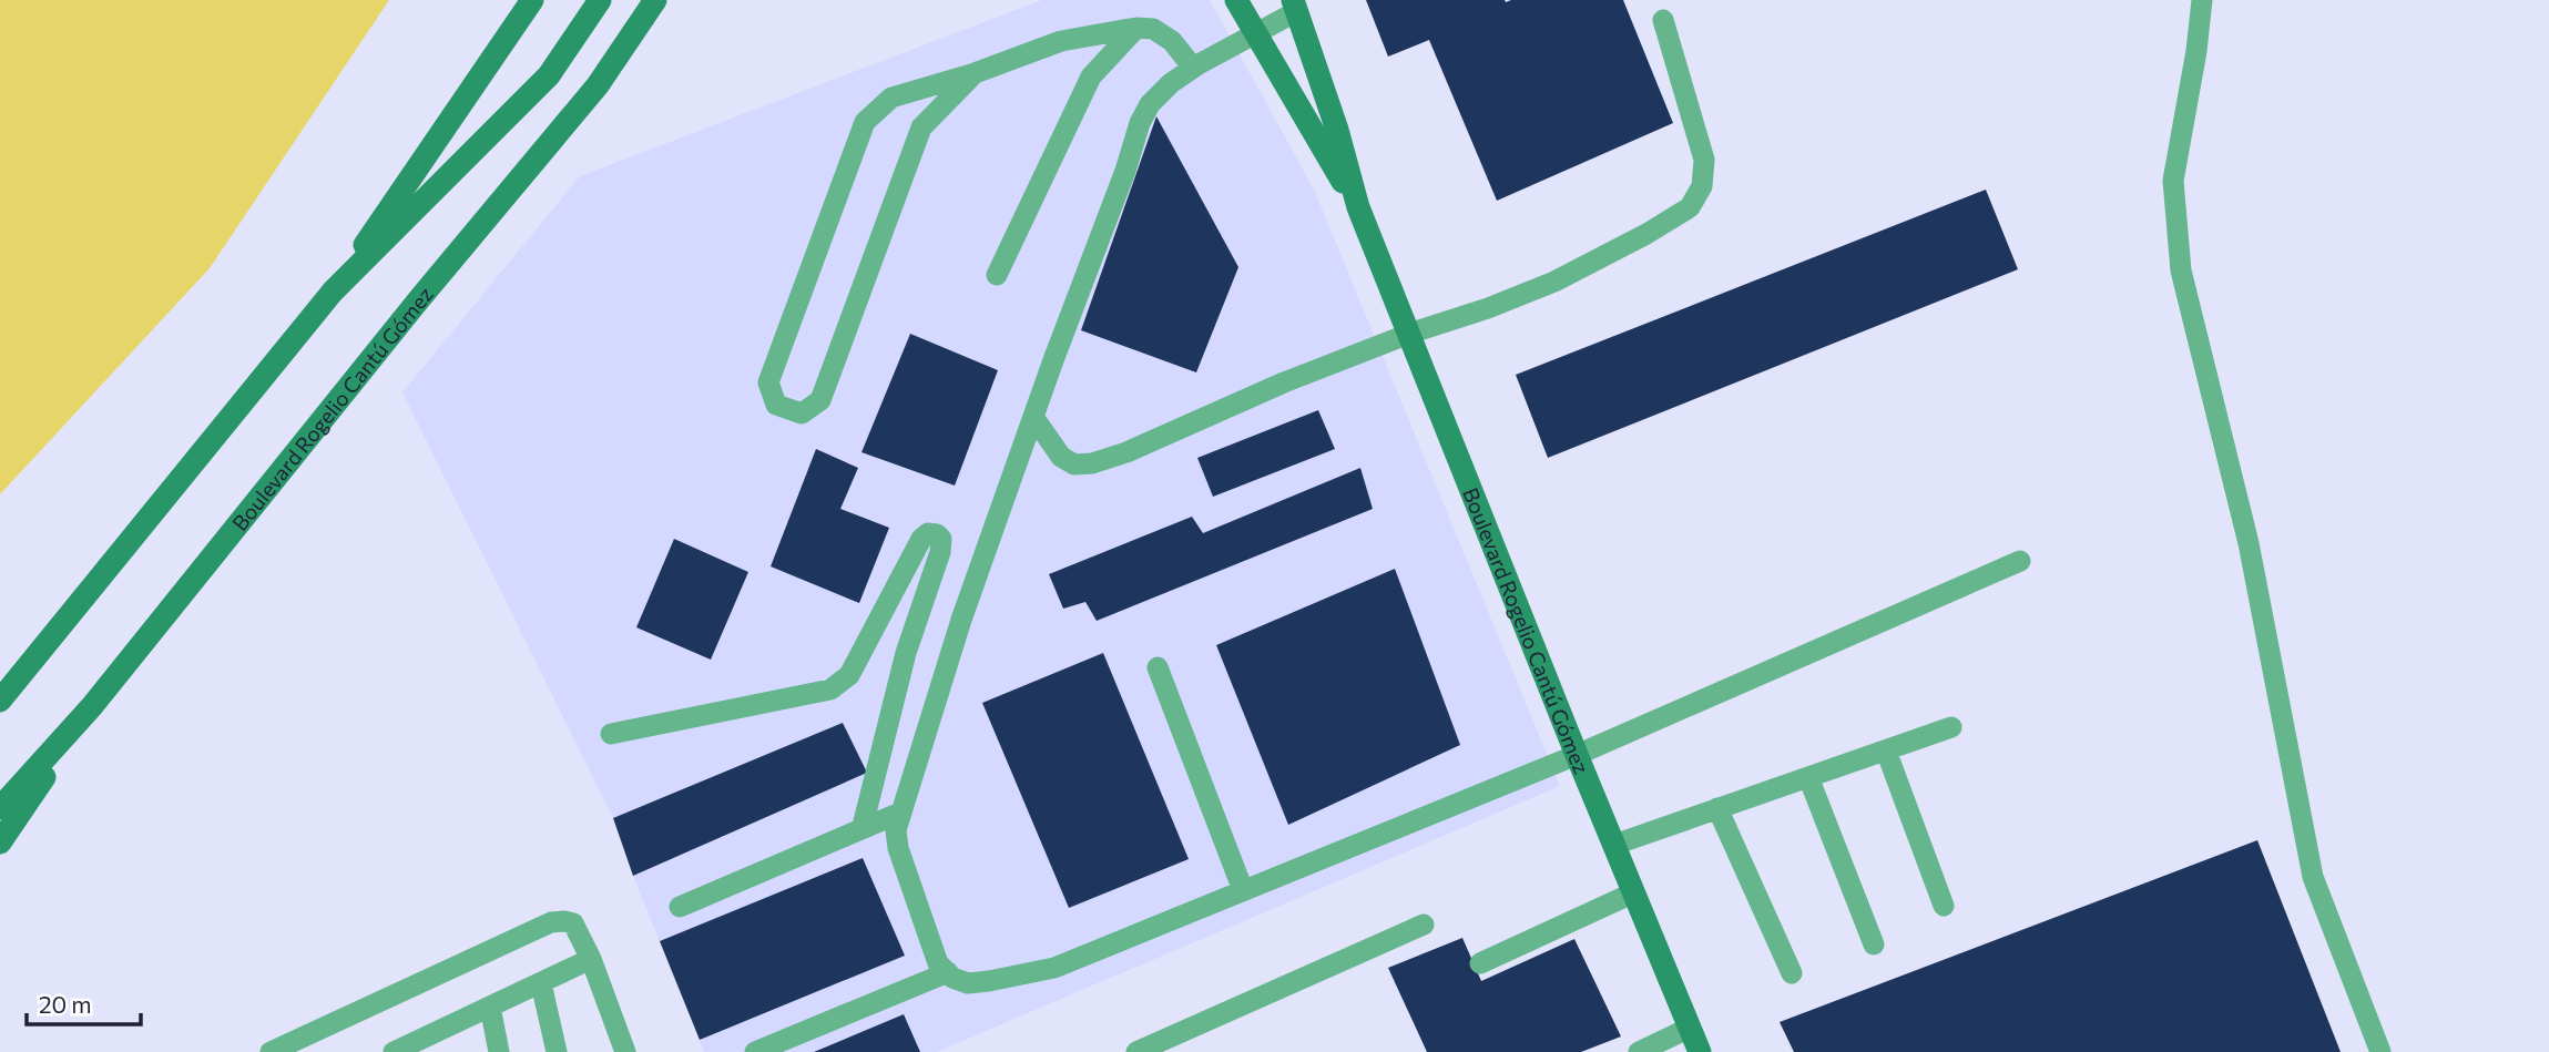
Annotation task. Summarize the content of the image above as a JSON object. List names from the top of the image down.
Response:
{
  "streets": {
    "main road": ["Boulevard Rogelio Cantú Gómez"]
  },
  "scale_bar": "20 m"
}
